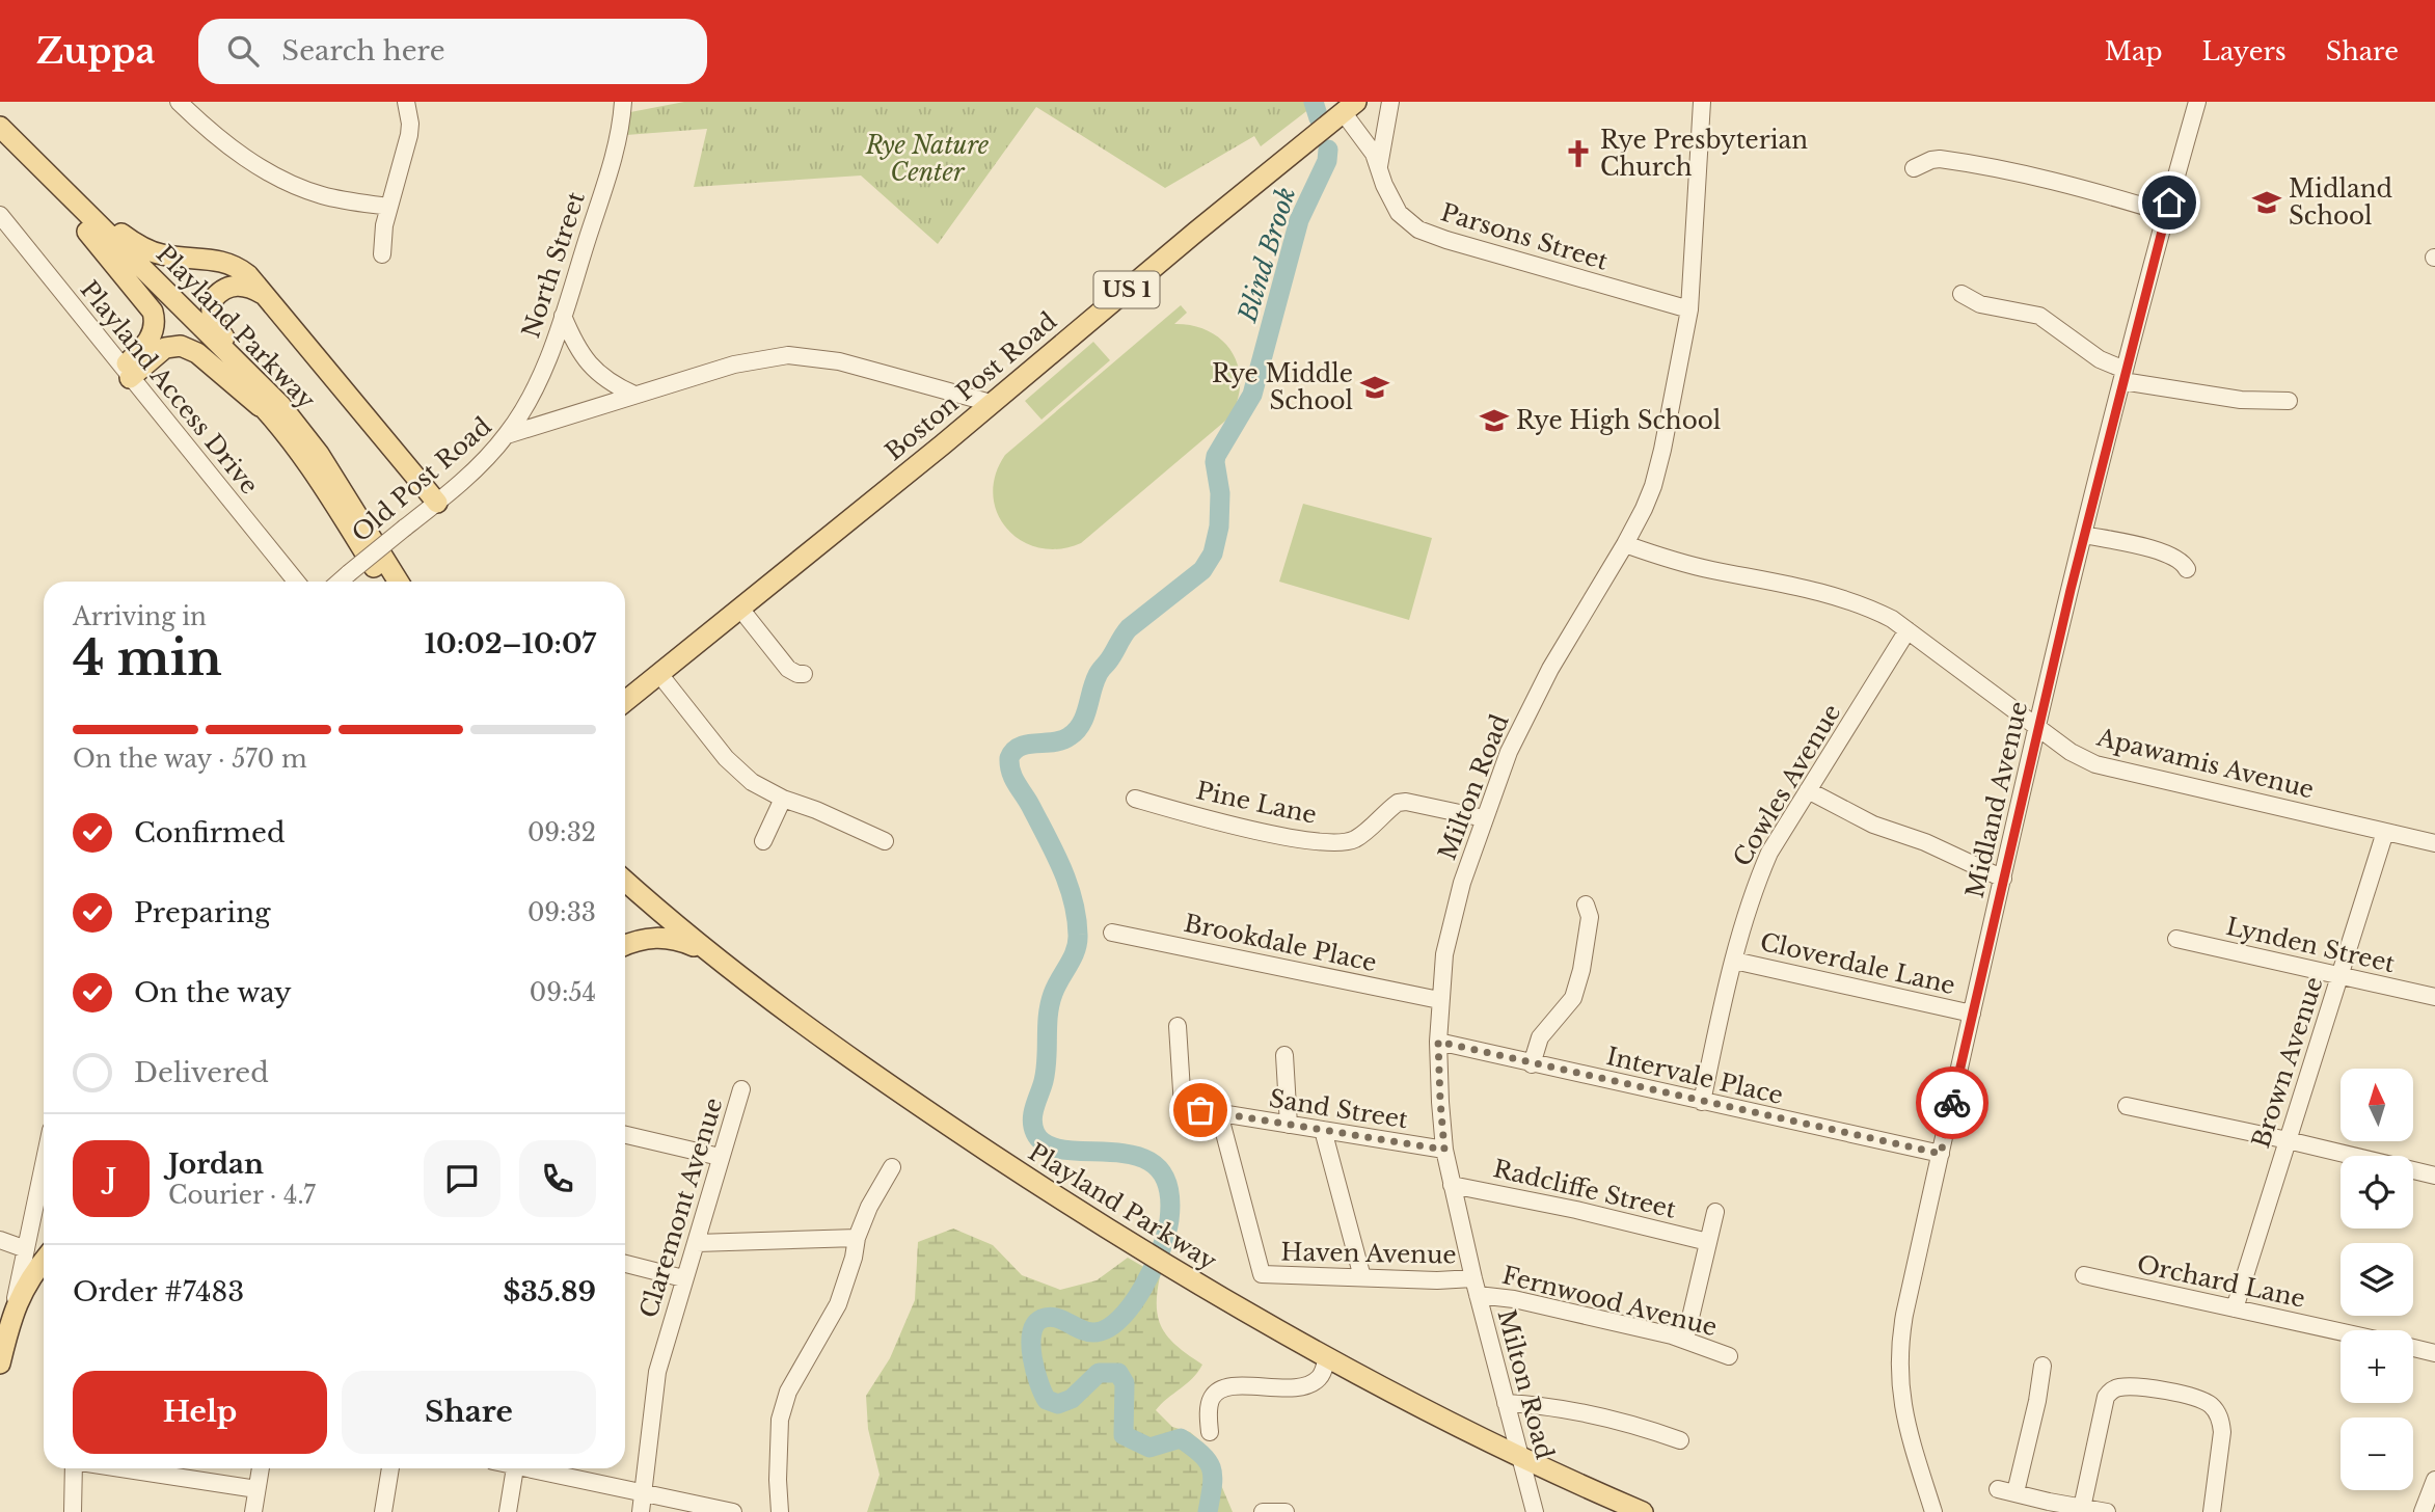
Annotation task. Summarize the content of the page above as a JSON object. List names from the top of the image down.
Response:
{
  "streets": {
    "main road": ["US 1", "Playland Parkway", "Boston Post Road"],
    "street": [
      "Parsons Street",
      "North Street",
      "Playland Access Drive",
      "Old Post Road",
      "Apawamis Avenue",
      "Cowles Avenue",
      "Milton Road",
      "Midland Avenue",
      "Pine Lane",
      "Brookdale Place",
      "Lynden Street",
      "Cloverdale Lane",
      "Brown Avenue",
      "Intervale Place",
      "Sand Street",
      "Radcliffe Street",
      "Claremont Avenue",
      "Haven Avenue",
      "Orchard Lane",
      "Fernwood Avenue"
    ]
  },
  "crossings": [
    ["Parsons Street", "Boston Post Road"],
    ["Parsons Street", "Milton Road"],
    ["North Street", "Old Post Road"],
    ["Playland Parkway", "Milton Road"],
    ["Boston Post Road", "Old Post Road"],
    ["Apawamis Avenue", "Cowles Avenue"],
    ["Apawamis Avenue", "Milton Road"],
    ["Apawamis Avenue", "Midland Avenue"],
    ["Apawamis Avenue", "Brown Avenue"],
    ["Cowles Avenue", "Cloverdale Lane"],
    ["Cowles Avenue", "Intervale Place"],
    ["Milton Road", "Pine Lane"],
    ["Milton Road", "Brookdale Place"],
    ["Milton Road", "Intervale Place"],
    ["Milton Road", "Sand Street"],
    ["Milton Road", "Radcliffe Street"],
    ["Milton Road", "Haven Avenue"],
    ["Milton Road", "Fernwood Avenue"],
    ["Midland Avenue", "Cloverdale Lane"],
    ["Midland Avenue", "Intervale Place"],
    ["Lynden Street", "Brown Avenue"],
    ["Brown Avenue", "Orchard Lane"],
    ["Sand Street", "Haven Avenue"],
    ["Haven Avenue", "Fernwood Avenue"]
  ],
  "water": ["Blind Brook"],
  "parks": ["Rye Nature Center"],
  "places": {
    "church": ["Rye Presbyterian Church"],
    "school or university": ["Midland School", "Rye Middle School", "Rye High School"]
  },
  "north": "top",
  "page": {
    "header": "Zuppa",
    "search": "Search here",
    "nav": ["Map", "Layers", "Share"],
    "heading": ["4 min", "Arriving in", "10:02–10:07"],
    "panel": [
      "Jordan",
      "Courier · 4.7",
      "Order #7483",
      "$35.89"
    ],
    "bar": "On the way · 570 m",
    "list": [
      ["Confirmed", "09:32"],
      ["Preparing", "09:33"],
      ["On the way", "09:54"],
      "Delivered"
    ],
    "map_buttons": ["+", "−"],
    "round": "J",
    "buttons": ["Help", "Share"]
  }
}
